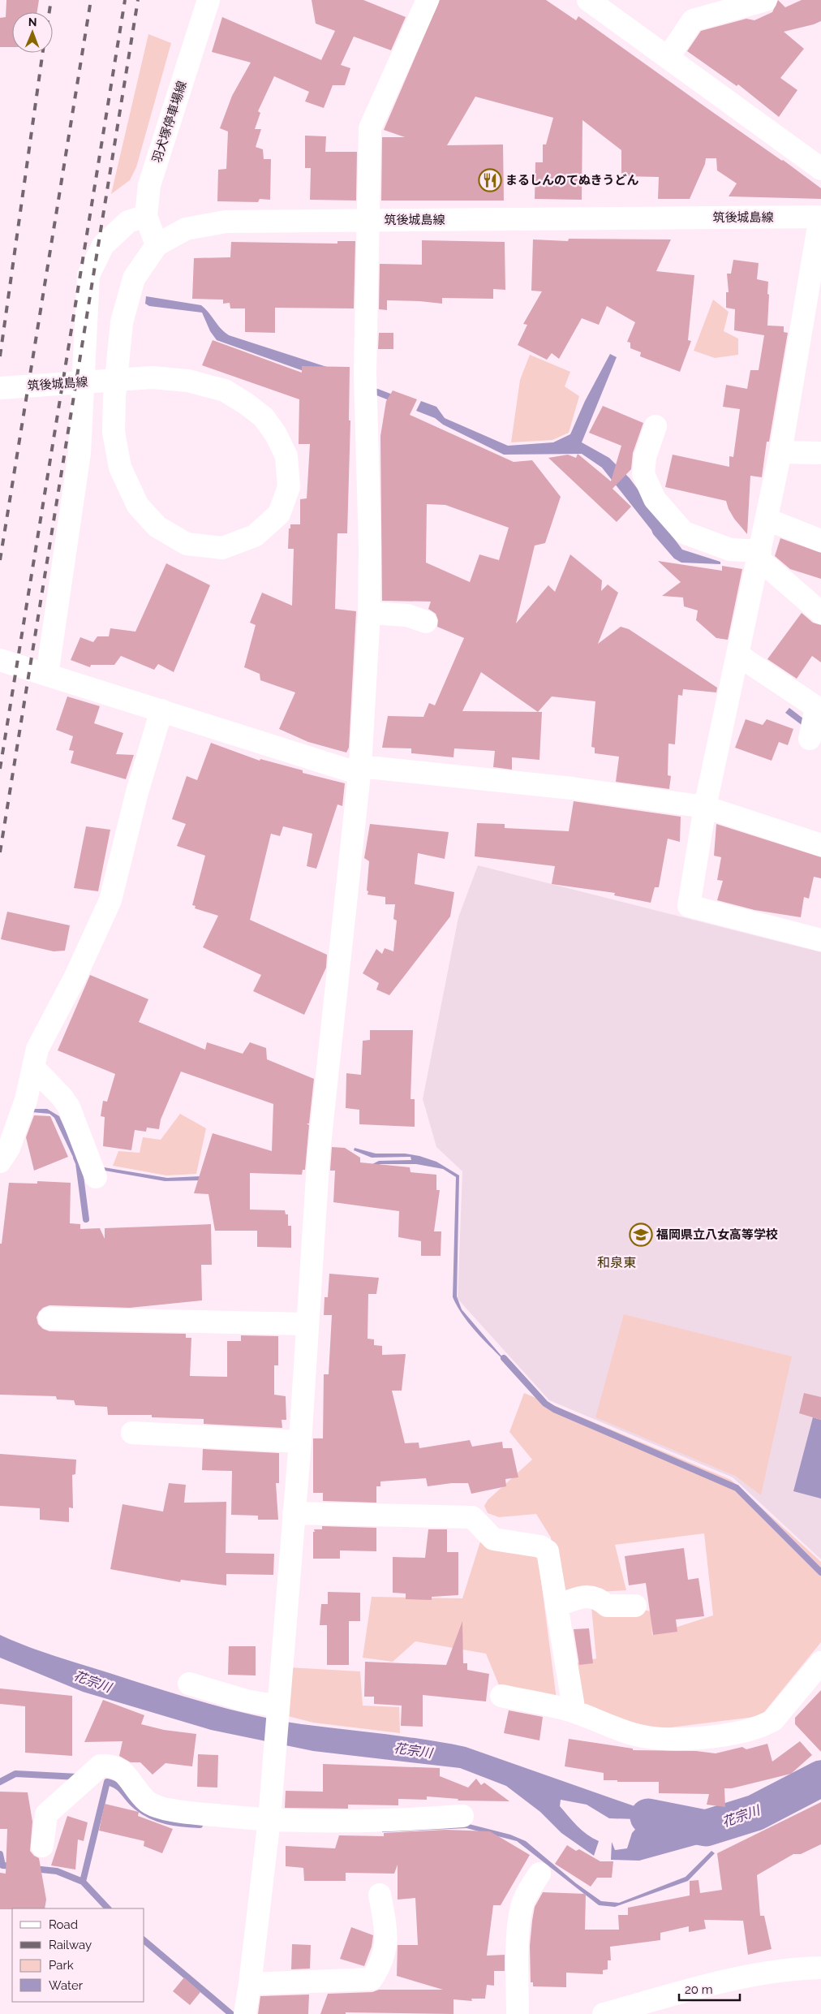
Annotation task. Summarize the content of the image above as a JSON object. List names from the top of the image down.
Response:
{
  "streets": {
    "street": ["羽犬塚停車場線", "筑後城島線"]
  },
  "crossings": [
    ["羽犬塚停車場線", "筑後城島線"]
  ],
  "districts": ["和泉東"],
  "water": ["花宗川"],
  "places": {
    "restaurant": ["まるしんのてぬきうどん"],
    "school or university": ["福岡県立八女高等学校"]
  },
  "legend": [
    "Road",
    "Railway",
    "Park",
    "Water"
  ],
  "scale_bar": "20 m",
  "north": "top"
}
